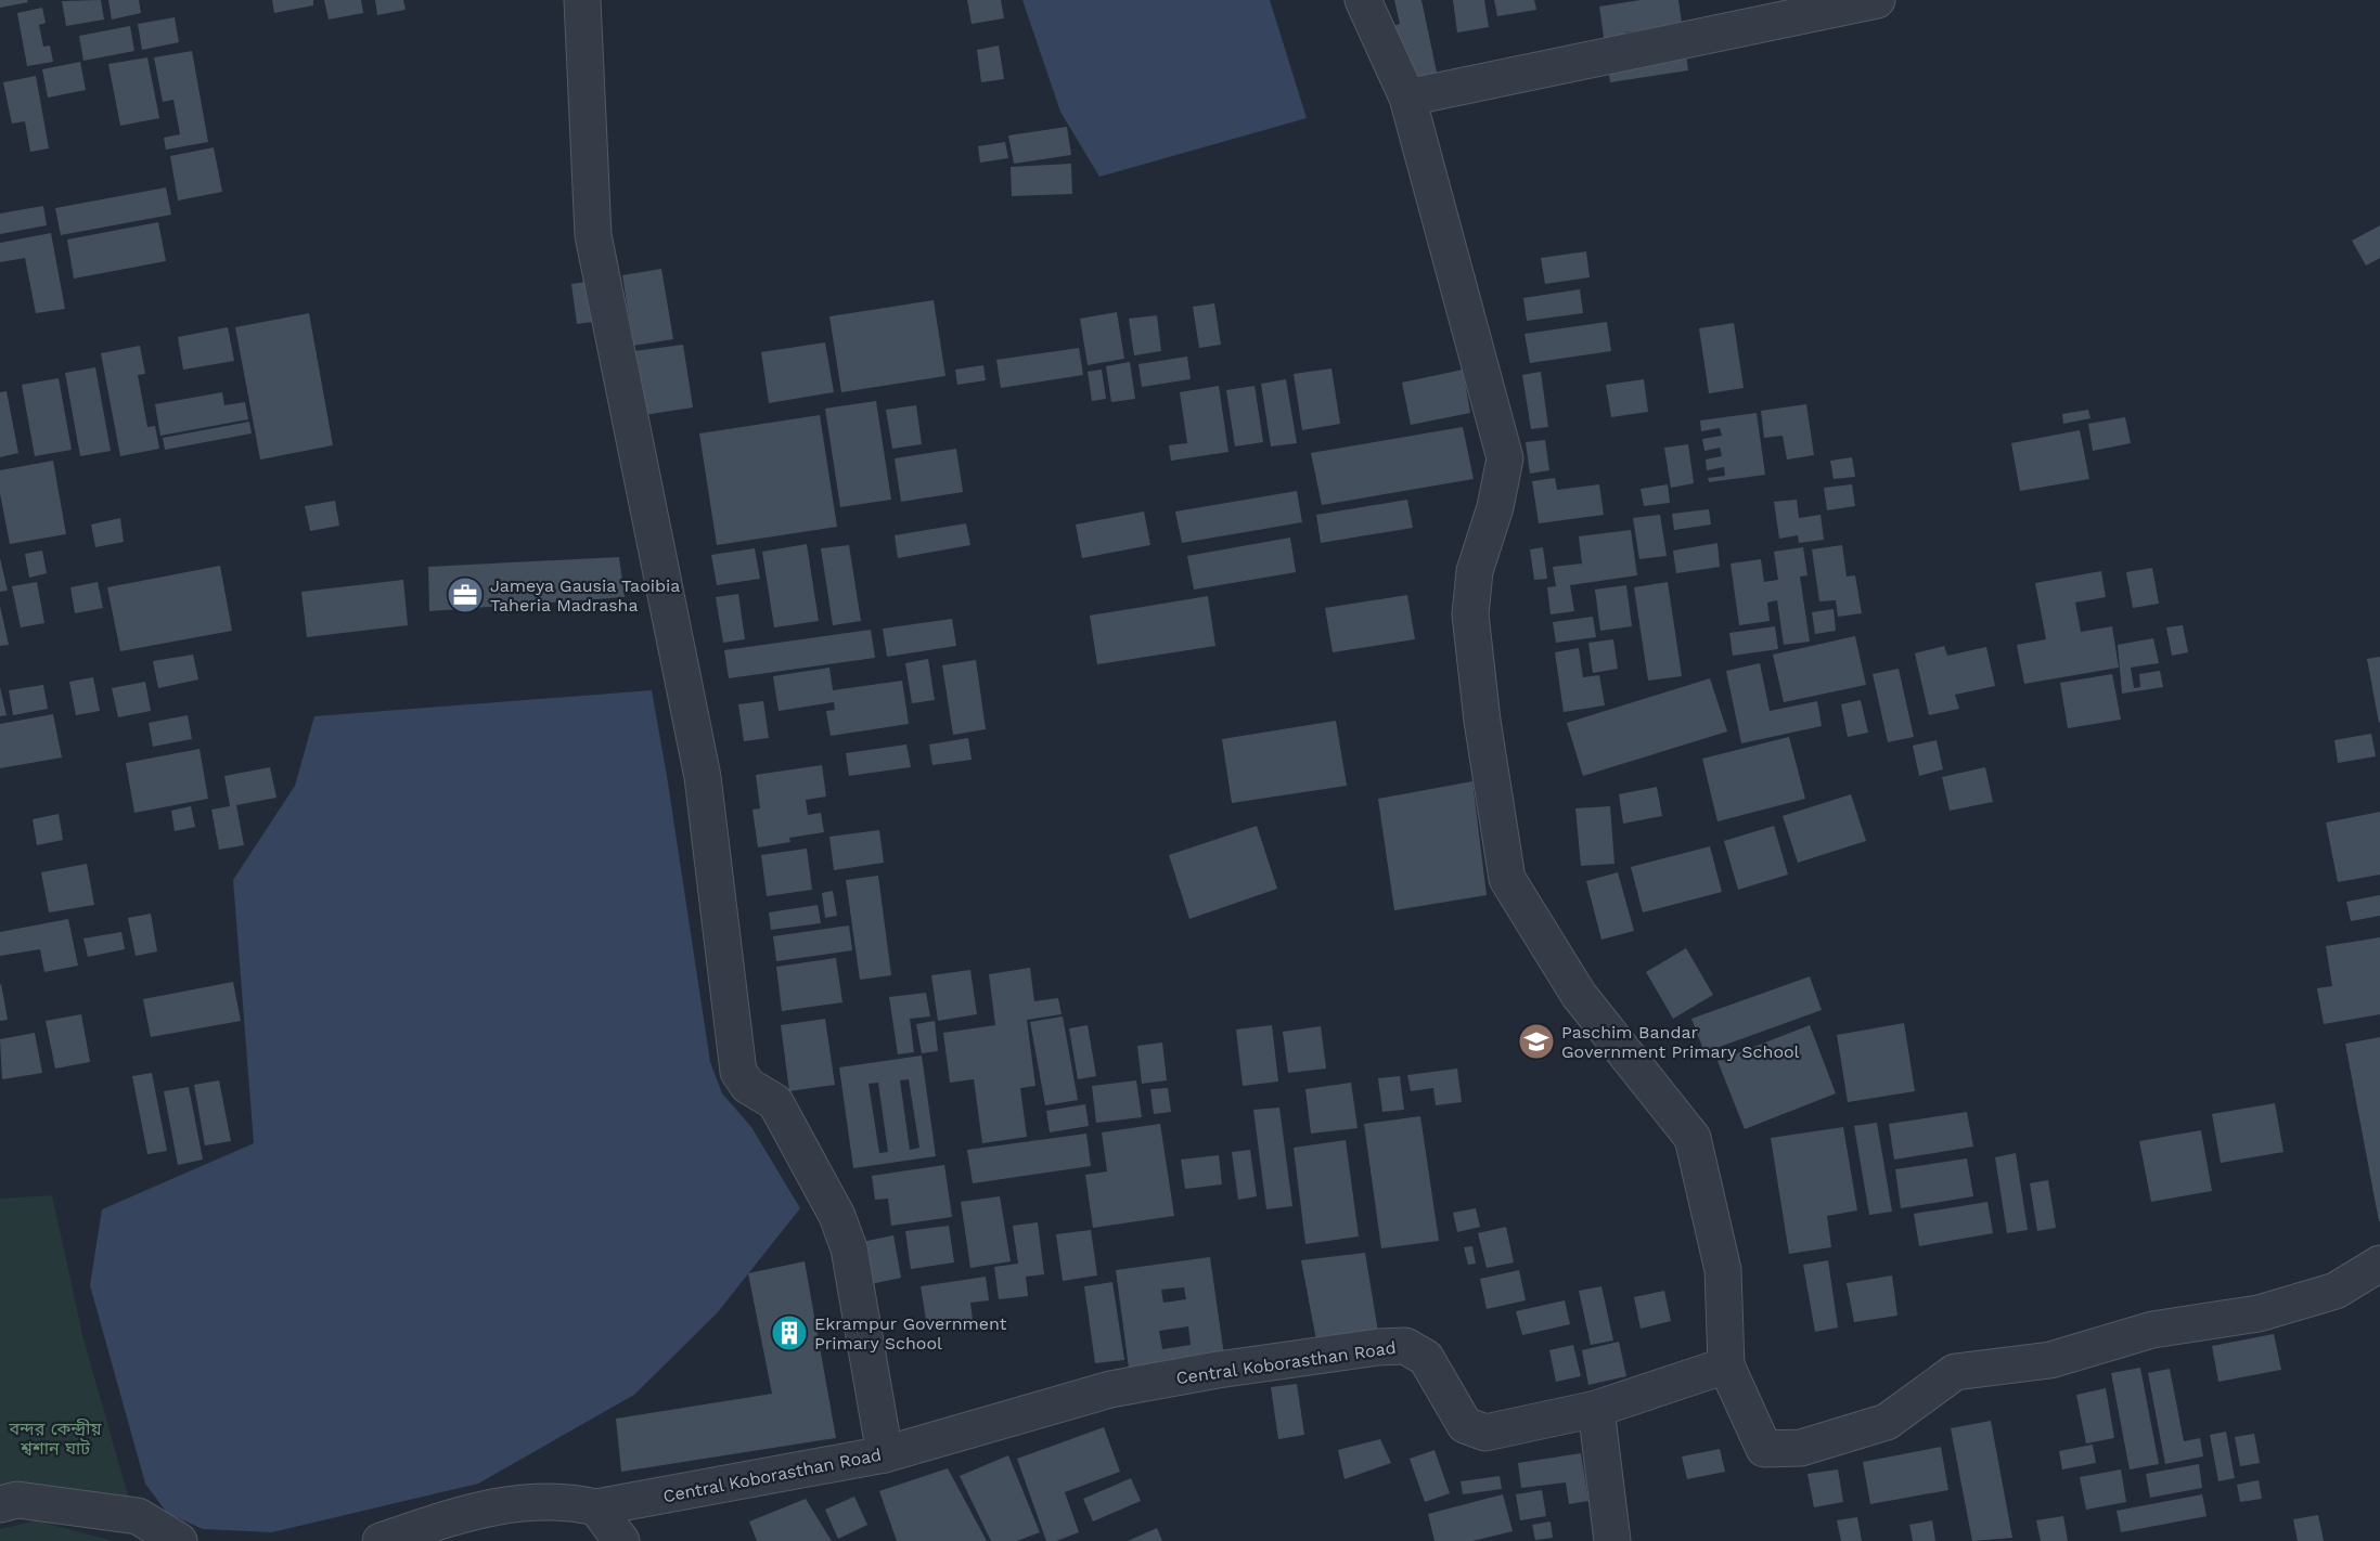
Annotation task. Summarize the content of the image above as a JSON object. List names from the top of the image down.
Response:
{
  "streets": {
    "street": ["Central Koborasthan Road"]
  },
  "parks": ["বন্দর কেন্দ্রীয় শ্বশান ঘাট"],
  "places": {
    "office": ["Jameya Gausia Taoibia Taheria Madrasha"],
    "school or university": ["Paschim Bandar Government Primary School"],
    "building": ["Ekrampur Government Primary School"]
  }
}
